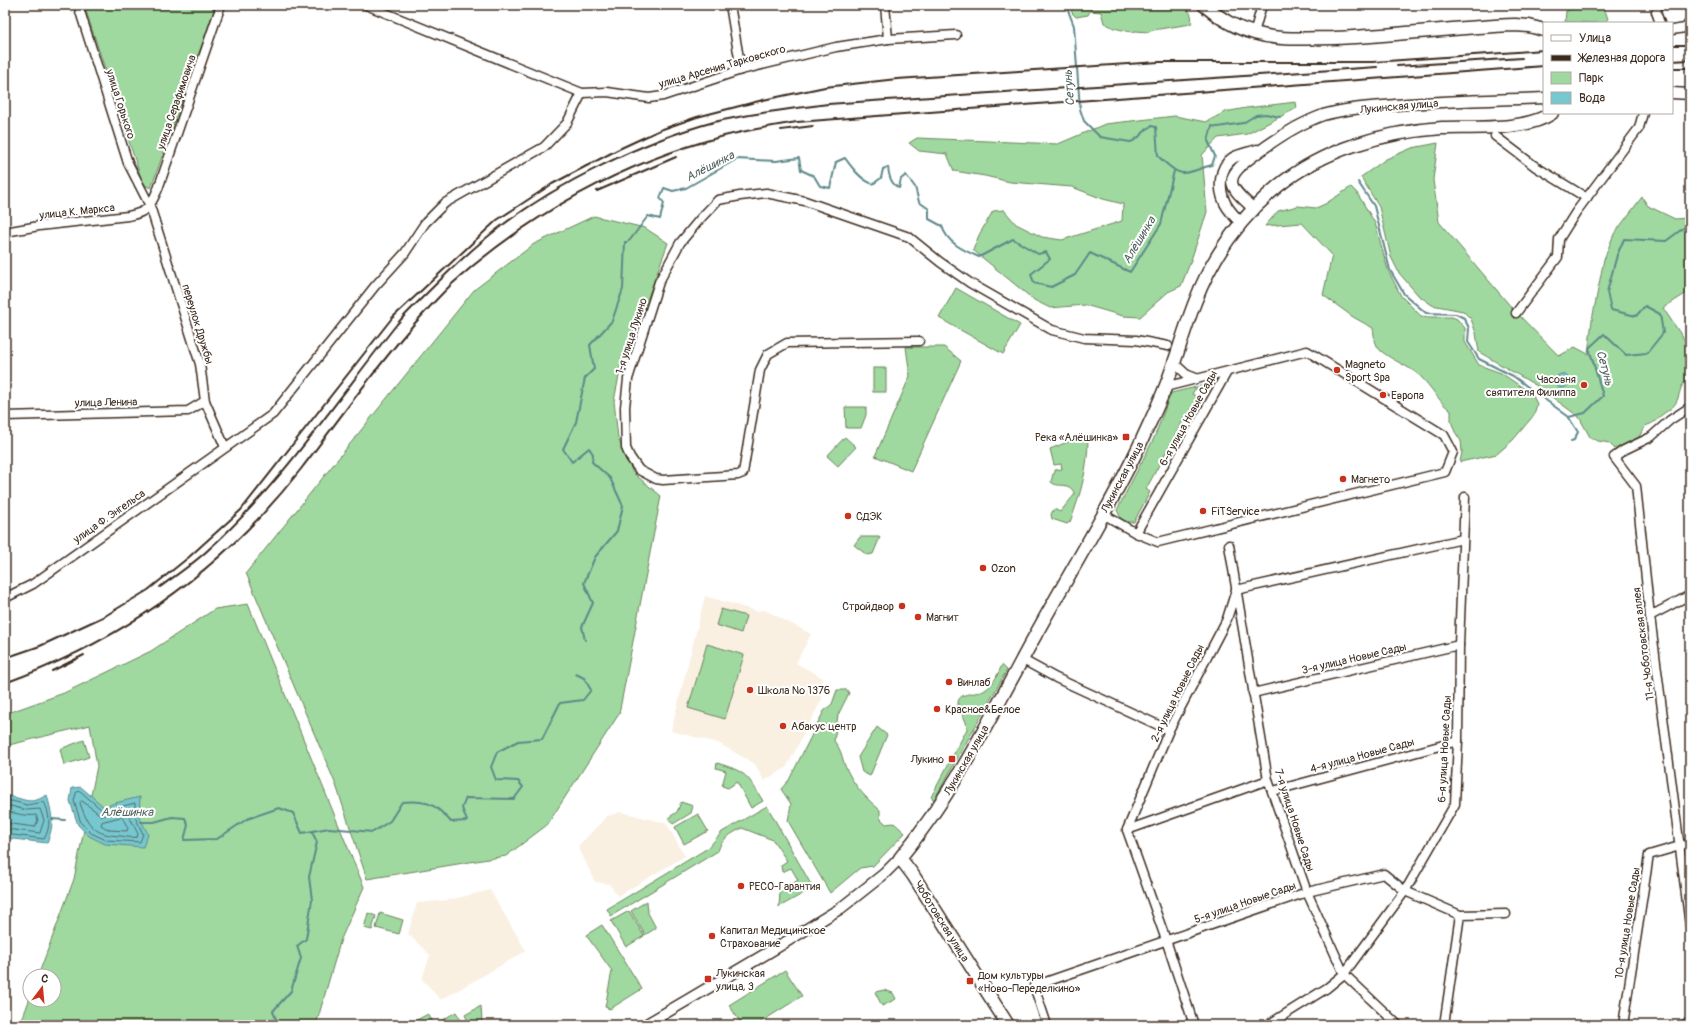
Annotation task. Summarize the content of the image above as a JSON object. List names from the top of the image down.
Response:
{
  "streets": {
    "main road": ["Лукинская улица", "Чоботовская улица"],
    "street": [
      "улица Арсения Тарковского",
      "улица Серафимовича",
      "улица Горького",
      "улица К. Маркса",
      "переулок Дружбы",
      "1-я улица Лукино",
      "улица Ленина",
      "6-я улица Новые Сады",
      "улица Ф. Энгельса",
      "11-я Чоботовская аллея",
      "3-я улица Новые Сады",
      "2-я улица Новые Сады",
      "4-я улица Новые Сады",
      "7-я улица Новые Сады",
      "5-я улица Новые Сады",
      "10-я улица Новые Сады"
    ]
  },
  "crossings": [
    ["улица Арсения Тарковского", "улица Ф. Энгельса"],
    ["улица Серафимовича", "улица Горького"],
    ["улица Серафимовича", "улица К. Маркса"],
    ["улица Серафимовича", "переулок Дружбы"],
    ["улица Горького", "улица К. Маркса"],
    ["улица Горького", "переулок Дружбы"],
    ["Лукинская улица", "Чоботовская улица"],
    ["улица К. Маркса", "переулок Дружбы"],
    ["переулок Дружбы", "улица Ленина"],
    ["переулок Дружбы", "улица Ф. Энгельса"],
    ["6-я улица Новые Сады", "3-я улица Новые Сады"],
    ["6-я улица Новые Сады", "4-я улица Новые Сады"],
    ["6-я улица Новые Сады", "7-я улица Новые Сады"],
    ["6-я улица Новые Сады", "5-я улица Новые Сады"],
    ["11-я Чоботовская аллея", "10-я улица Новые Сады"],
    ["3-я улица Новые Сады", "7-я улица Новые Сады"],
    ["2-я улица Новые Сады", "7-я улица Новые Сады"],
    ["4-я улица Новые Сады", "7-я улица Новые Сады"],
    ["7-я улица Новые Сады", "5-я улица Новые Сады"]
  ],
  "water": ["Сетунь", "Алёшинка"],
  "places": {
    "other": [
      "Magneto Sport Spa",
      "Часовня святителя Филиппа",
      "Европа",
      "Магнето",
      "FiTService",
      "СДЭК",
      "Ozon",
      "Стройдвор",
      "Магнит",
      "Винлаб",
      "Школа № 1376",
      "Красное&Белое",
      "Абакус центр",
      "РЕСО-Гарантия",
      "Капитал Медицинское Страхование"
    ],
    "transit": [
      "Река «Алёшинка»",
      "Лукино",
      "Лукинская улица, 3",
      "Дом культуры «Ново-Переделкино»"
    ]
  },
  "legend": [
    "Улица",
    "Железная дорога",
    "Парк",
    "Вода"
  ],
  "north": "top"
}
